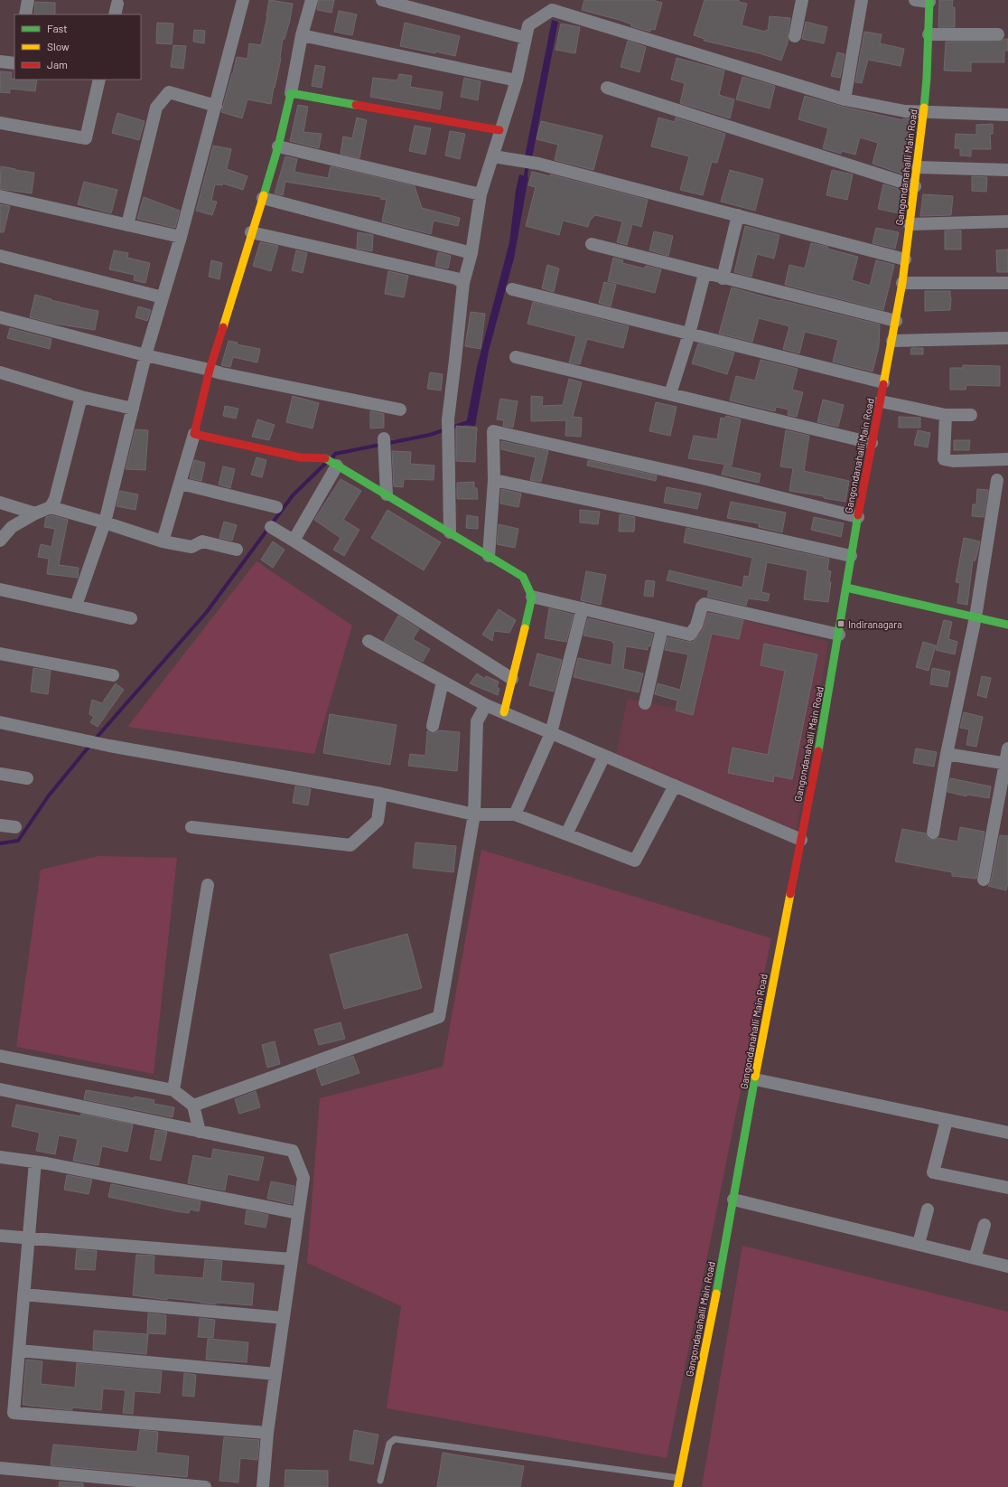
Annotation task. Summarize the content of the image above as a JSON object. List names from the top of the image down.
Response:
{
  "streets": {
    "street": ["Gangondanahalli Main Road"]
  },
  "places": {
    "transit": ["Indiranagara"]
  },
  "legend": ["Fast", "Slow", "Jam"]
}
